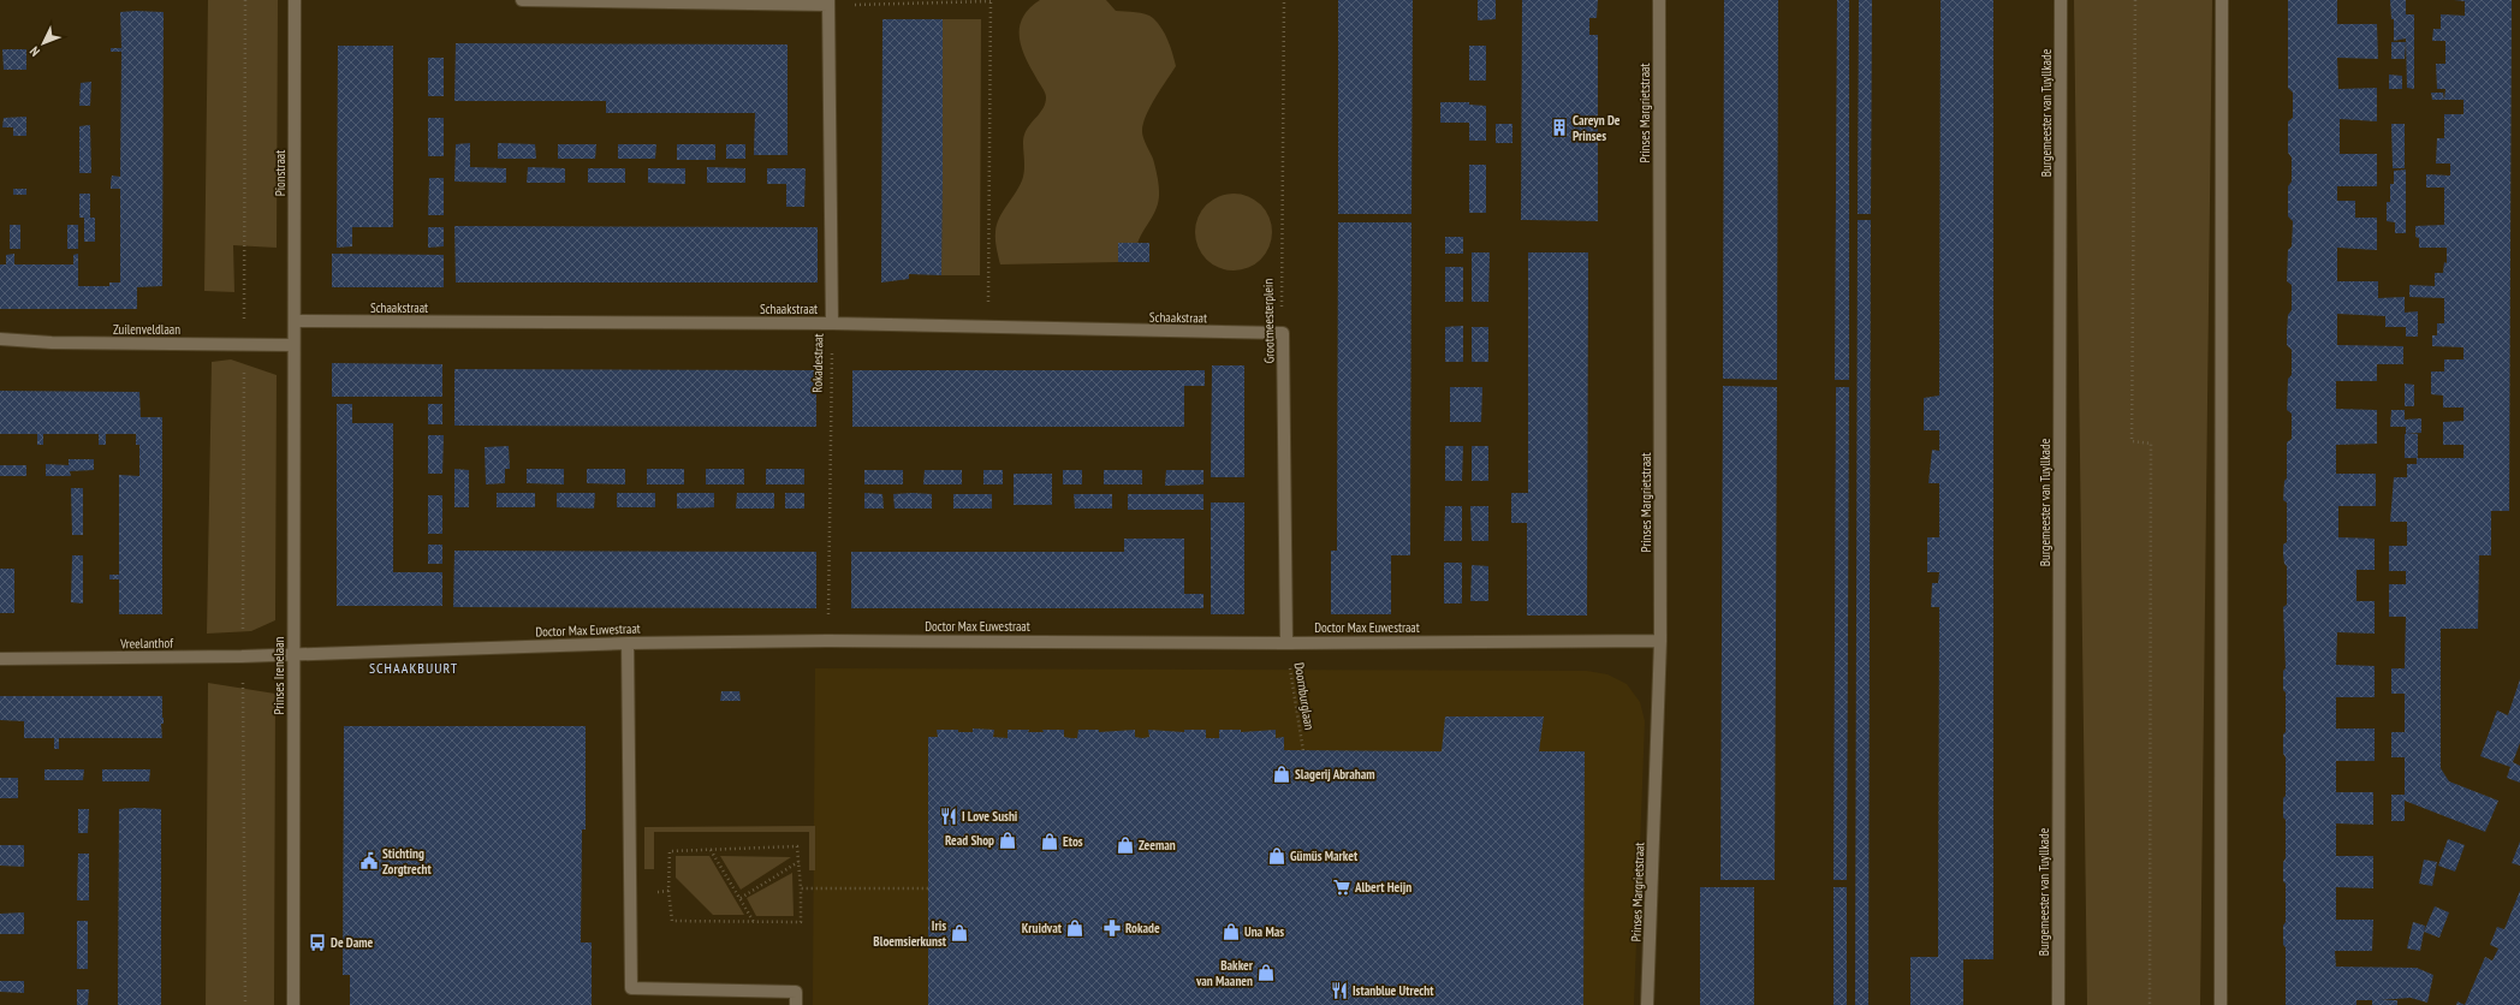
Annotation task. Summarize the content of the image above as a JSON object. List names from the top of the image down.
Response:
{
  "streets": {
    "street": [
      "Prinses Margrietstraat",
      "Burgemeester van Tuyllkade",
      "Pionstraat",
      "Schaakstraat",
      "Grootmeesterplein",
      "Zuilenveldlaan",
      "Rokadestraat",
      "Doctor Max Euwestraat",
      "Vreelanthof",
      "Prinses Irenelaan"
    ],
    "path": ["Doornburglaan"]
  },
  "crossings": [
    ["Prinses Margrietstraat", "Doctor Max Euwestraat"],
    ["Pionstraat", "Schaakstraat"],
    ["Pionstraat", "Zuilenveldlaan"],
    ["Pionstraat", "Prinses Irenelaan"],
    ["Schaakstraat", "Grootmeesterplein"],
    ["Schaakstraat", "Rokadestraat"],
    ["Grootmeesterplein", "Doctor Max Euwestraat"],
    ["Grootmeesterplein", "Doornburglaan"],
    ["Zuilenveldlaan", "Prinses Irenelaan"],
    ["Rokadestraat", "Doctor Max Euwestraat"],
    ["Doctor Max Euwestraat", "Vreelanthof"],
    ["Doctor Max Euwestraat", "Prinses Irenelaan"],
    ["Doctor Max Euwestraat", "Doornburglaan"],
    ["Vreelanthof", "Prinses Irenelaan"]
  ],
  "districts": ["SCHAAKBUURT"],
  "places": {
    "building": ["Careyn De Prinses"],
    "shop": [
      "Slagerij Abraham",
      "Read Shop",
      "Etos",
      "Zeeman",
      "Gümüs Market",
      "Kruidvat",
      "Una Mas",
      "Iris Bloemsierkunst",
      "Bakker van Maanen"
    ],
    "restaurant": ["I Love Sushi", "Istanblue Utrecht"],
    "public building": ["Stichting Zorgtrecht"],
    "supermarket": ["Albert Heijn"],
    "pharmacy": ["Rokade"],
    "bus stop": ["De Dame"]
  },
  "north": "bottom left"
}
